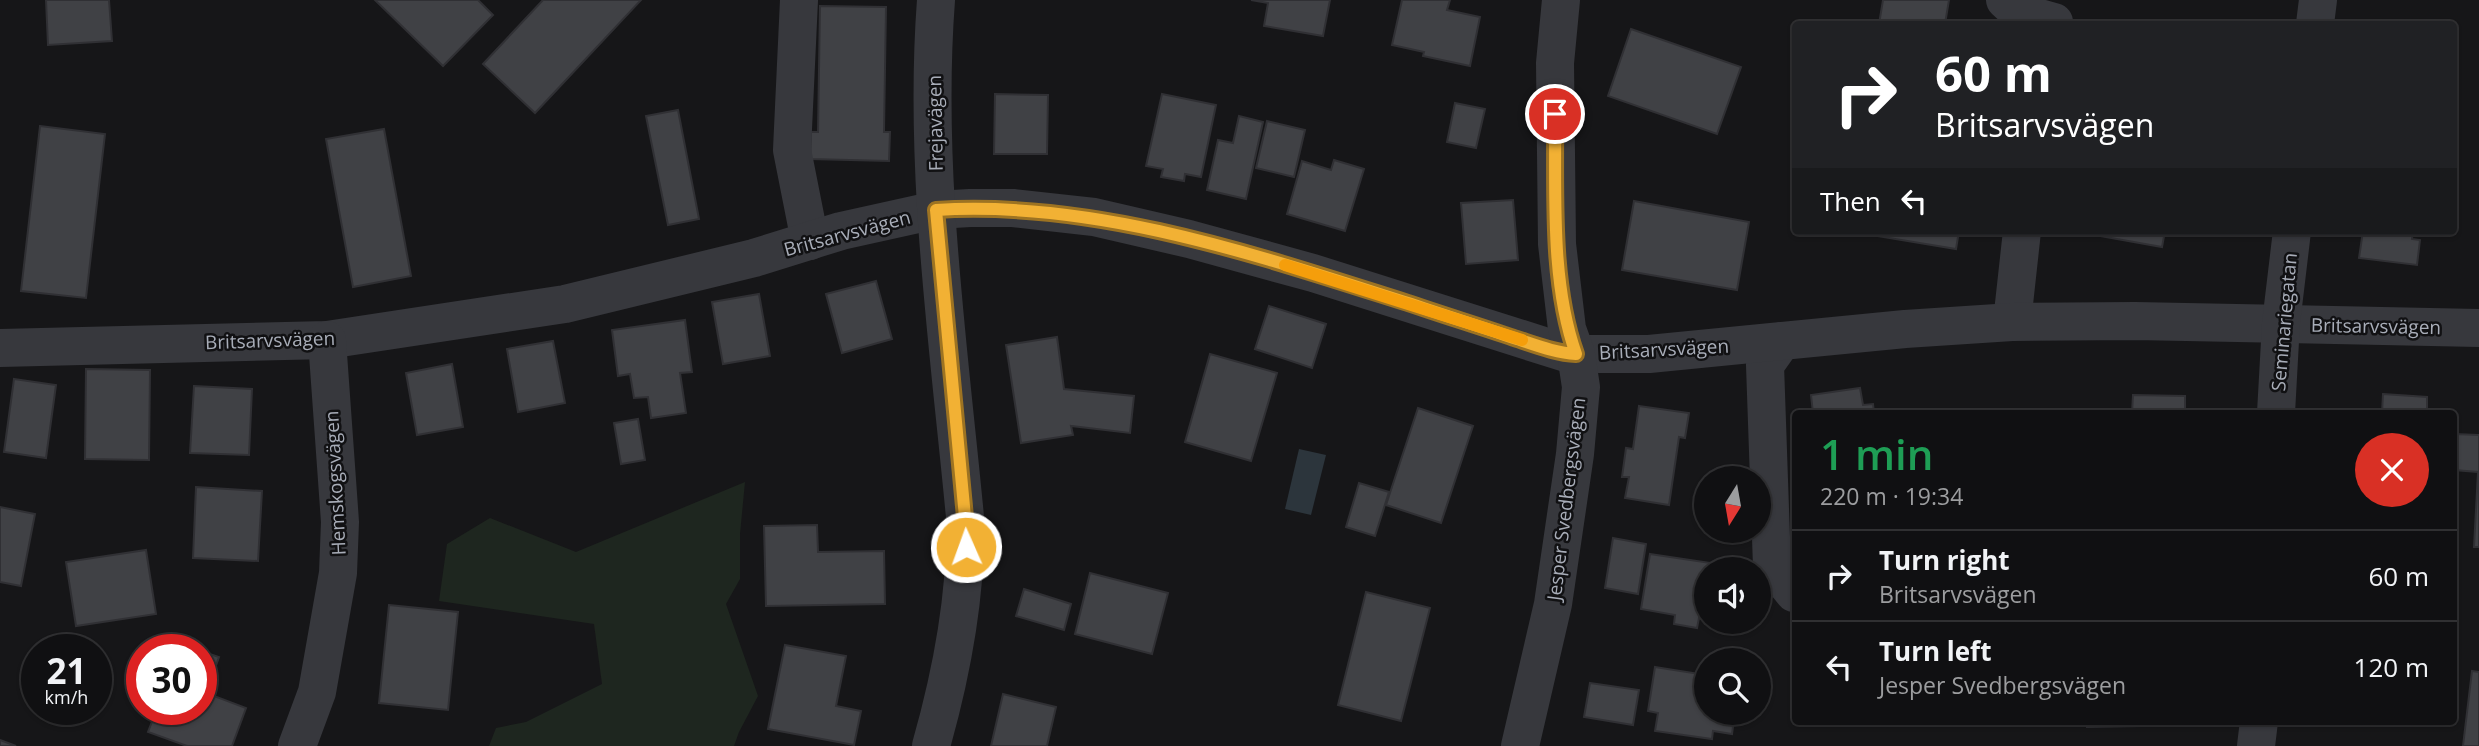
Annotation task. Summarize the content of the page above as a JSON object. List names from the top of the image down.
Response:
{
  "streets": {
    "street": [
      "Frejavägen",
      "Britsarvsvägen",
      "Seminariegatan",
      "Hemskogsvägen",
      "Jesper Svedbergsvägen"
    ]
  },
  "crossings": [
    ["Frejavägen", "Britsarvsvägen"],
    ["Britsarvsvägen", "Seminariegatan"],
    ["Britsarvsvägen", "Hemskogsvägen"],
    ["Britsarvsvägen", "Jesper Svedbergsvägen"]
  ],
  "north": "bottom",
  "page": {
    "turn": ["60 m", "Britsarvsvägen"],
    "then": "Then",
    "heading": ["1 min", "220 m · 19:34"],
    "list": [
      {
        "name": "Turn right",
        "note": "Britsarvsvägen",
        "value": "60 m"
      },
      {
        "name": "Turn left",
        "note": "Jesper Svedbergsvägen",
        "value": "120 m"
      }
    ],
    "speed": "21 km/h",
    "limit": "30"
  }
}
